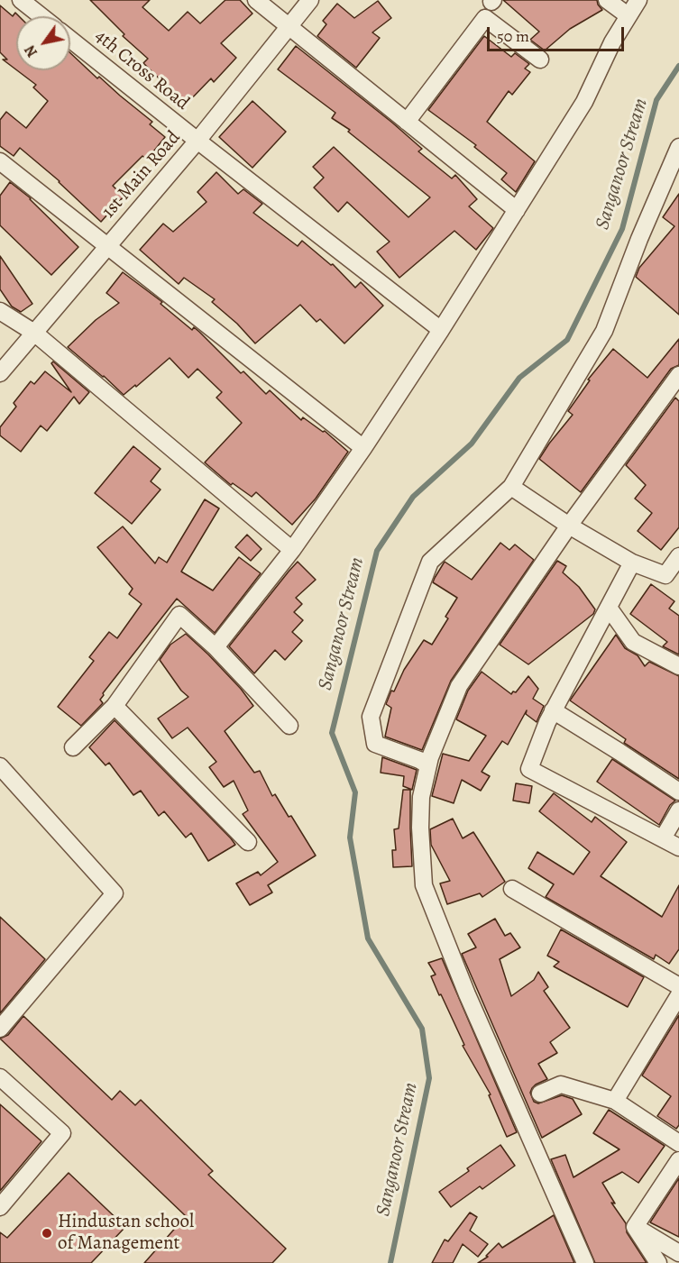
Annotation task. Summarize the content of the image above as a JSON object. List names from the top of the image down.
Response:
{
  "streets": {
    "street": ["4th Cross Road", "1st Main Road"]
  },
  "crossings": [
    ["4th Cross Road", "1st Main Road"]
  ],
  "water": ["Sanganoor Stream"],
  "places": ["Hindustan school of Management"],
  "scale_bar": "50 m",
  "north": "bottom left"
}
